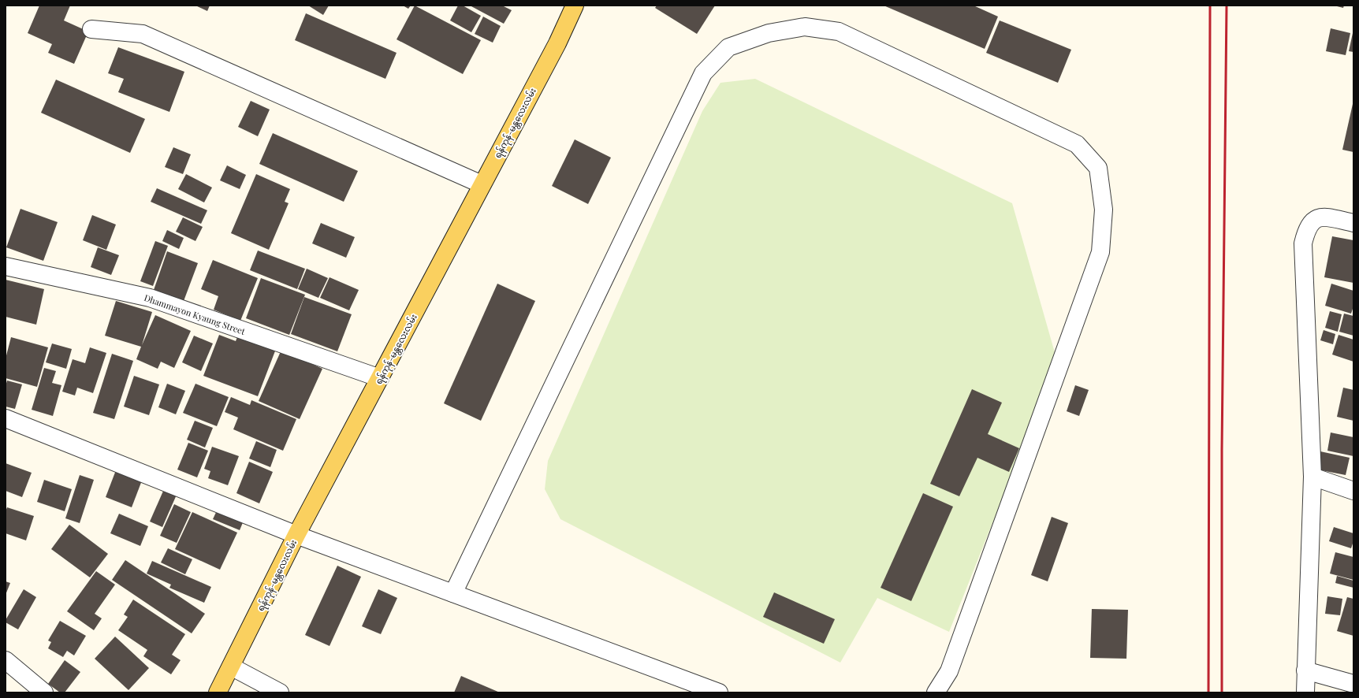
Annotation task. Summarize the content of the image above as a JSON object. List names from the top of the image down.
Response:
{
  "streets": {
    "main road": ["ရန်ကုန်-မန္တလေးလမ်း"],
    "street": ["Dhammayon Kyaung Street"]
  },
  "crossings": [
    ["ရန်ကုန်-မန္တလေးလမ်း", "Dhammayon Kyaung Street"]
  ]
}
